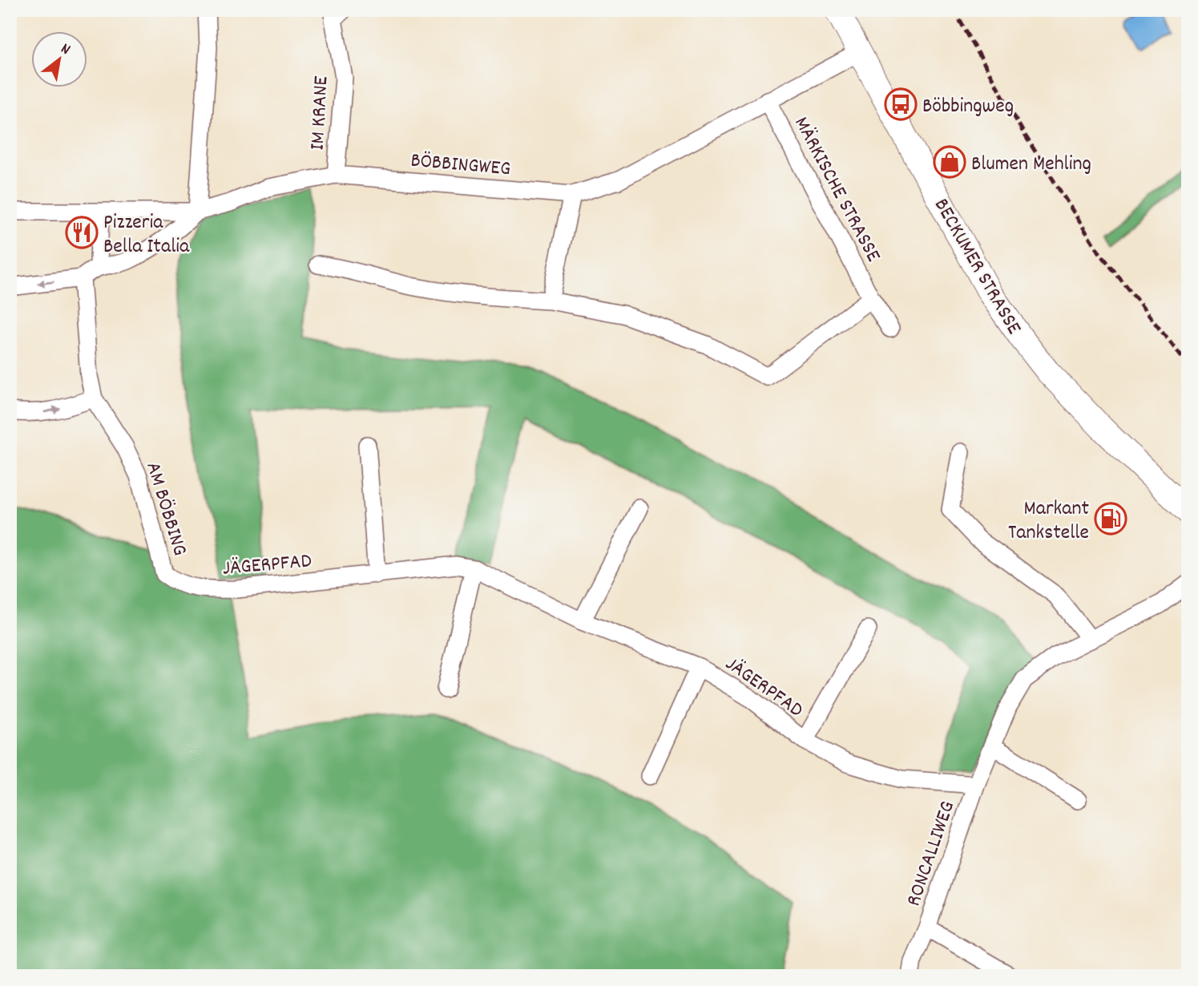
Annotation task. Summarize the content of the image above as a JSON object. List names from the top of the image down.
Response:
{
  "streets": {
    "main road": ["BECKUMER STRASSE"],
    "street": [
      "IM KRANE",
      "BÖBBINGWEG",
      "MÄRKISCHE STRASSE",
      "AM BÖBBING",
      "JÄGERPFAD",
      "RONCALLIWEG"
    ]
  },
  "crossings": [
    ["IM KRANE", "BÖBBINGWEG"],
    ["BÖBBINGWEG", "MÄRKISCHE STRASSE"],
    ["BÖBBINGWEG", "BECKUMER STRASSE"],
    ["AM BÖBBING", "JÄGERPFAD"],
    ["JÄGERPFAD", "RONCALLIWEG"]
  ],
  "places": {
    "bus stop": ["Böbbingweg"],
    "shop": ["Blumen Mehling"],
    "restaurant": ["Pizzeria Bella Italia"],
    "fuel station": ["Markant Tankstelle"]
  },
  "north": "top right"
}
